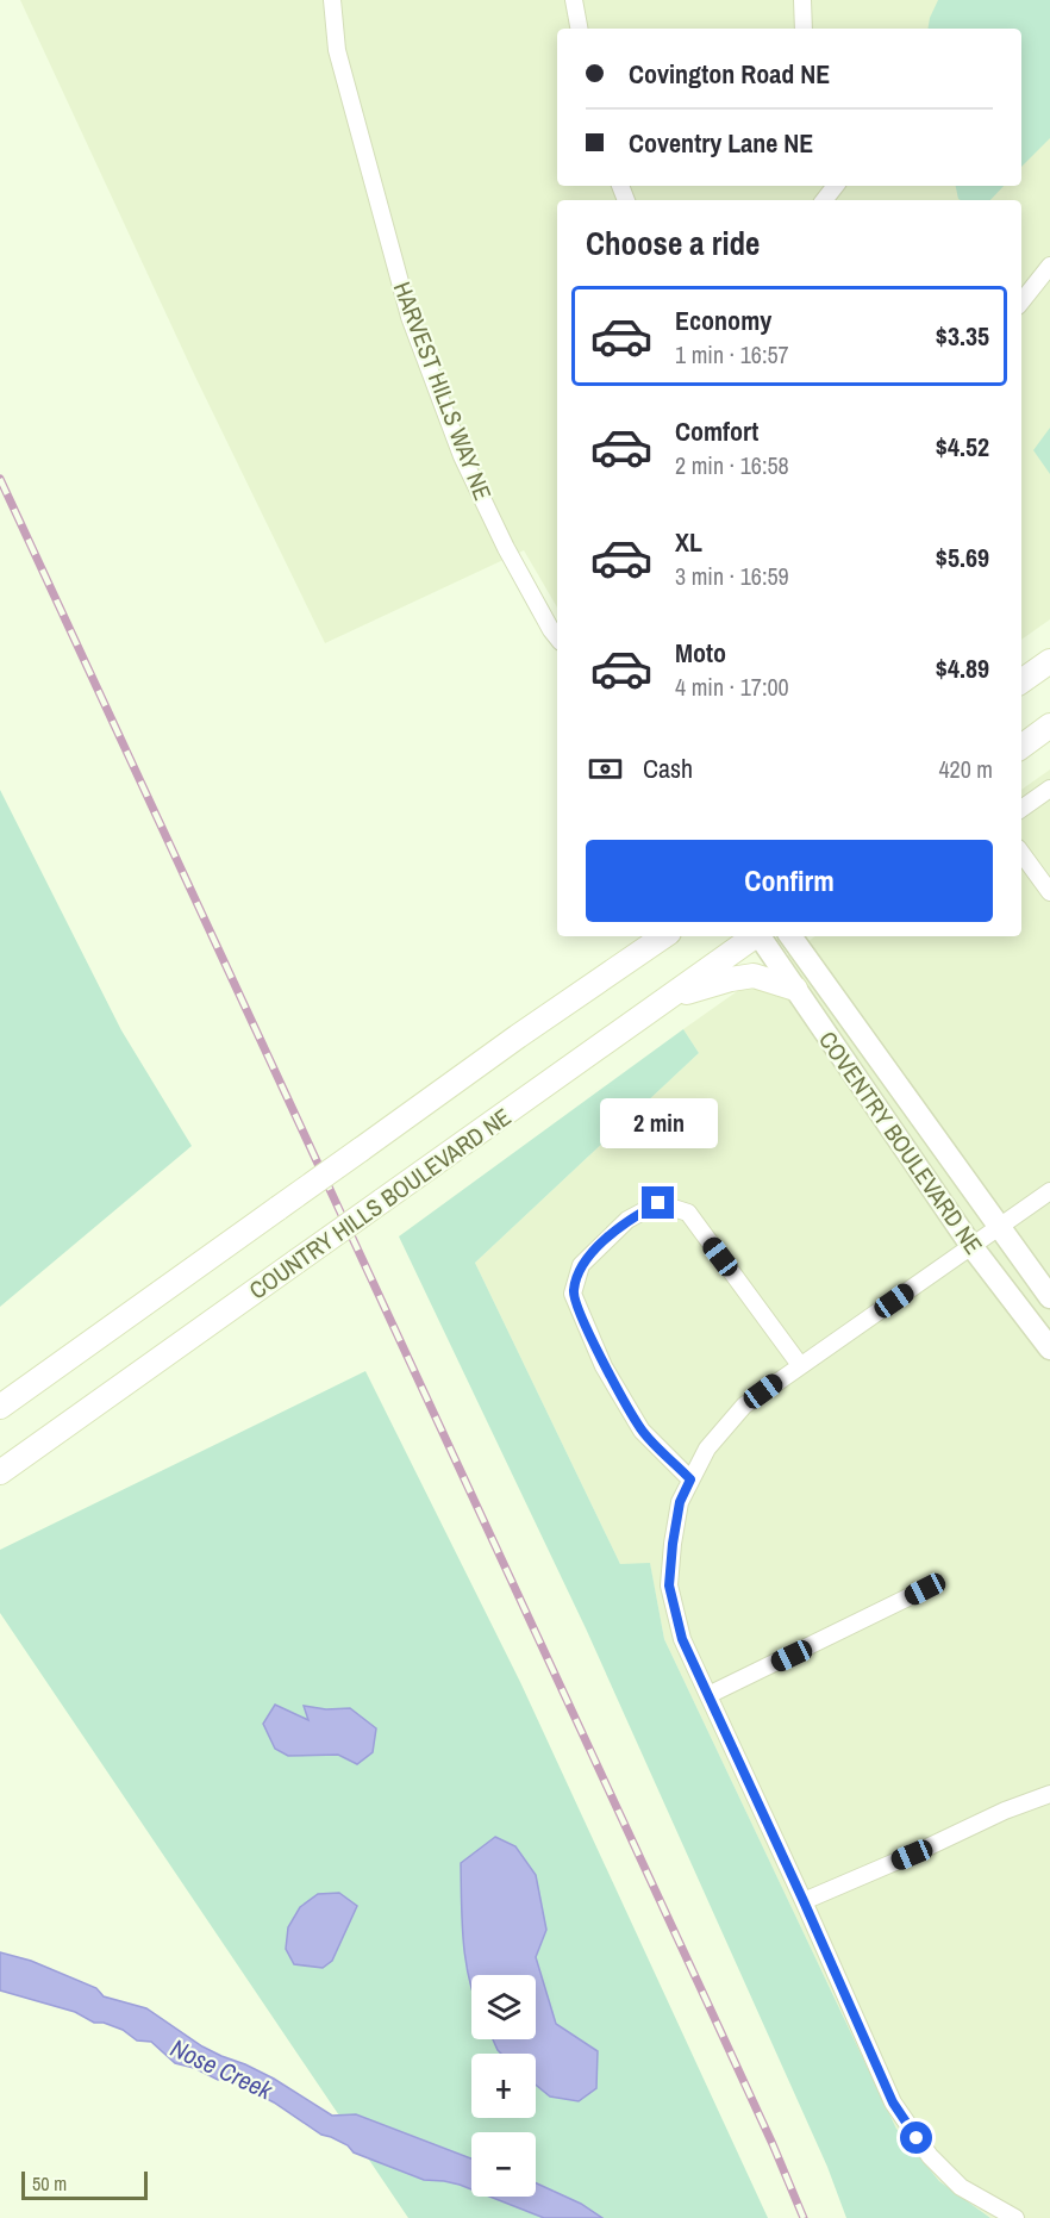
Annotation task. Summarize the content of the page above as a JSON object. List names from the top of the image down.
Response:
{
  "streets": {
    "main road": ["COUNTRY HILLS BOULEVARD NE"],
    "street": ["HARVEST HILLS WAY NE", "COVENTRY BOULEVARD NE"]
  },
  "water": ["Nose Creek"],
  "scale_bar": "50 m",
  "page": {
    "banner": ["Covington Road NE", "Coventry Lane NE"],
    "heading": "Choose a ride",
    "list": [
      {
        "name": "Economy",
        "note": "1 min · 16:57",
        "value": "$3.35"
      },
      {
        "name": "Comfort",
        "note": "2 min · 16:58",
        "value": "$4.52"
      },
      {
        "name": "XL",
        "note": "3 min · 16:59",
        "value": "$5.69"
      },
      {
        "name": "Moto",
        "note": "4 min · 17:00",
        "value": "$4.89"
      }
    ],
    "pay": ["Cash", "420 m"],
    "buttons": "Confirm",
    "bubble": "2 min",
    "map_buttons": ["+", "−"],
    "scale": "50 m"
  }
}
